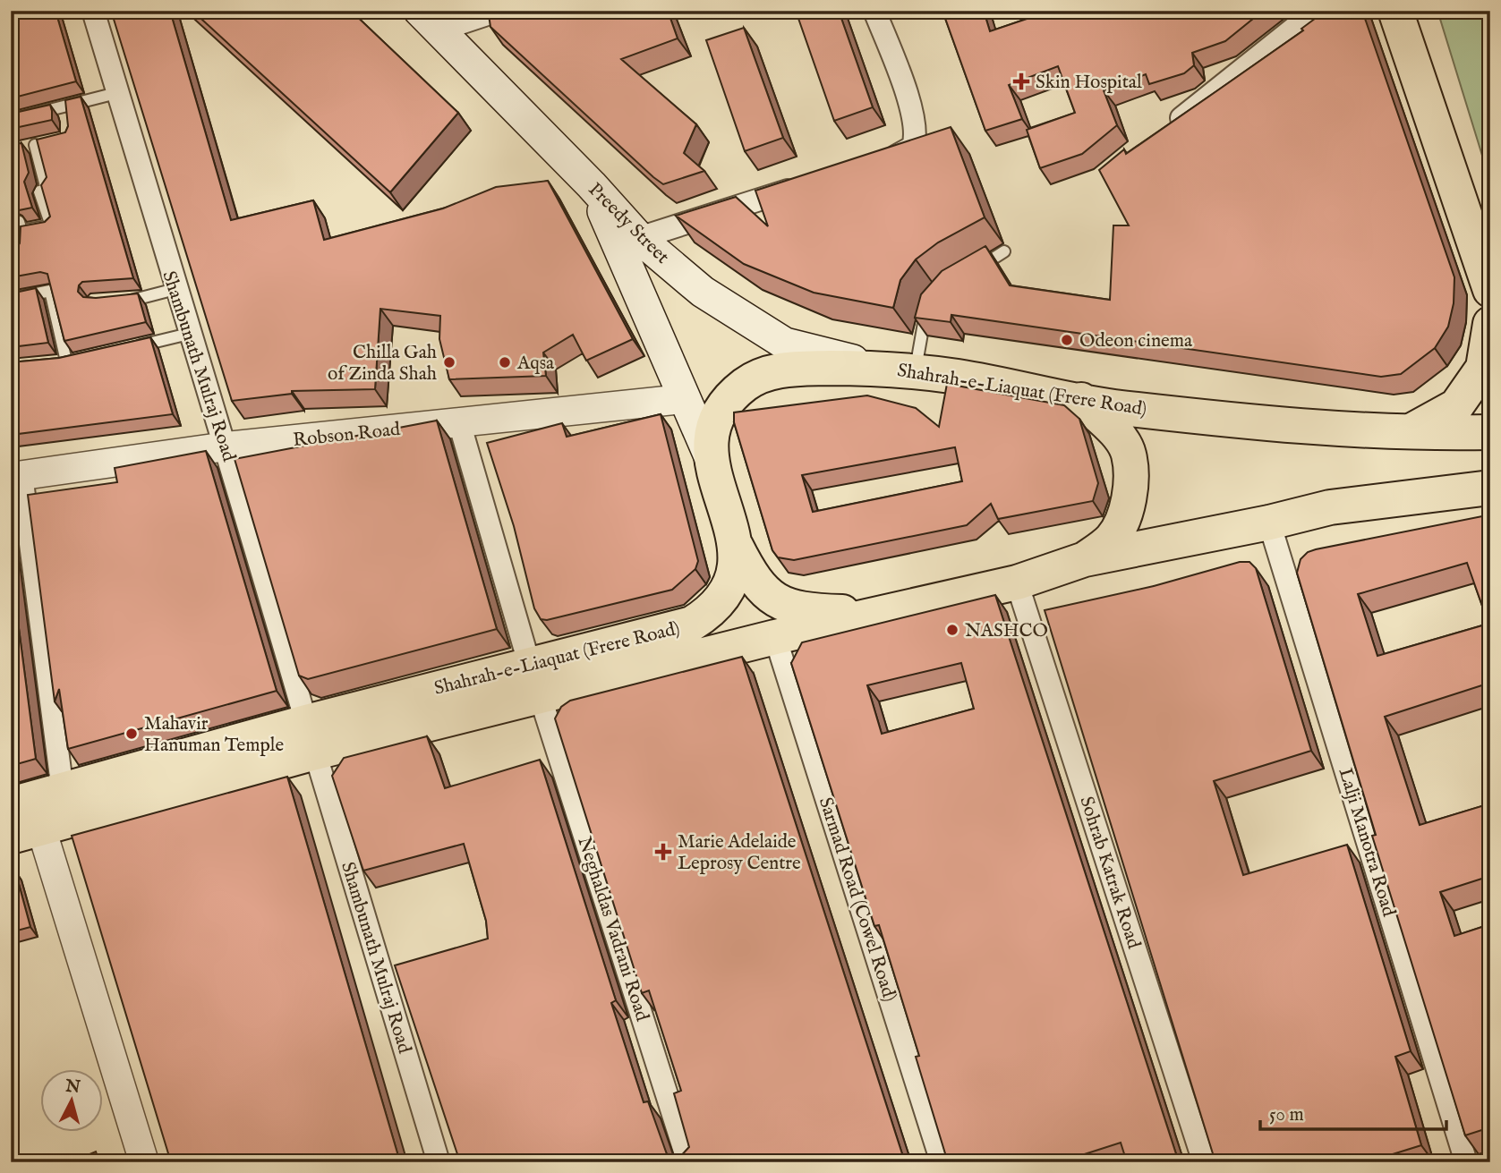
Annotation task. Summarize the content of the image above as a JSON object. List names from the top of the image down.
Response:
{
  "streets": {
    "main road": ["Preedy Street", "Shahrah-e-Liaquat (Frere Road)"],
    "street": [
      "Shambunath Mulraj Road",
      "Robson Road",
      "Lalji Manotra Road",
      "Sohrab Katrak Road",
      "Sarmad Road (Cowel Road)",
      "Neghaldas Vadrani Road"
    ]
  },
  "crossings": [
    ["Preedy Street", "Shahrah-e-Liaquat (Frere Road)"],
    ["Shambunath Mulraj Road", "Shahrah-e-Liaquat (Frere Road)"],
    ["Shambunath Mulraj Road", "Robson Road"],
    ["Shahrah-e-Liaquat (Frere Road)", "Lalji Manotra Road"],
    ["Shahrah-e-Liaquat (Frere Road)", "Sohrab Katrak Road"],
    ["Shahrah-e-Liaquat (Frere Road)", "Sarmad Road (Cowel Road)"],
    ["Shahrah-e-Liaquat (Frere Road)", "Neghaldas Vadrani Road"]
  ],
  "places": {
    "health": ["Skin Hospital", "Marie Adelaide Leprosy Centre"],
    "other": [
      "Odeon cinema",
      "Chilla Gah of Zinda Shah",
      "Aqsa",
      "NASHCO",
      "Mahavir Hanuman Temple"
    ]
  },
  "scale_bar": "50 m",
  "north": "top"
}
